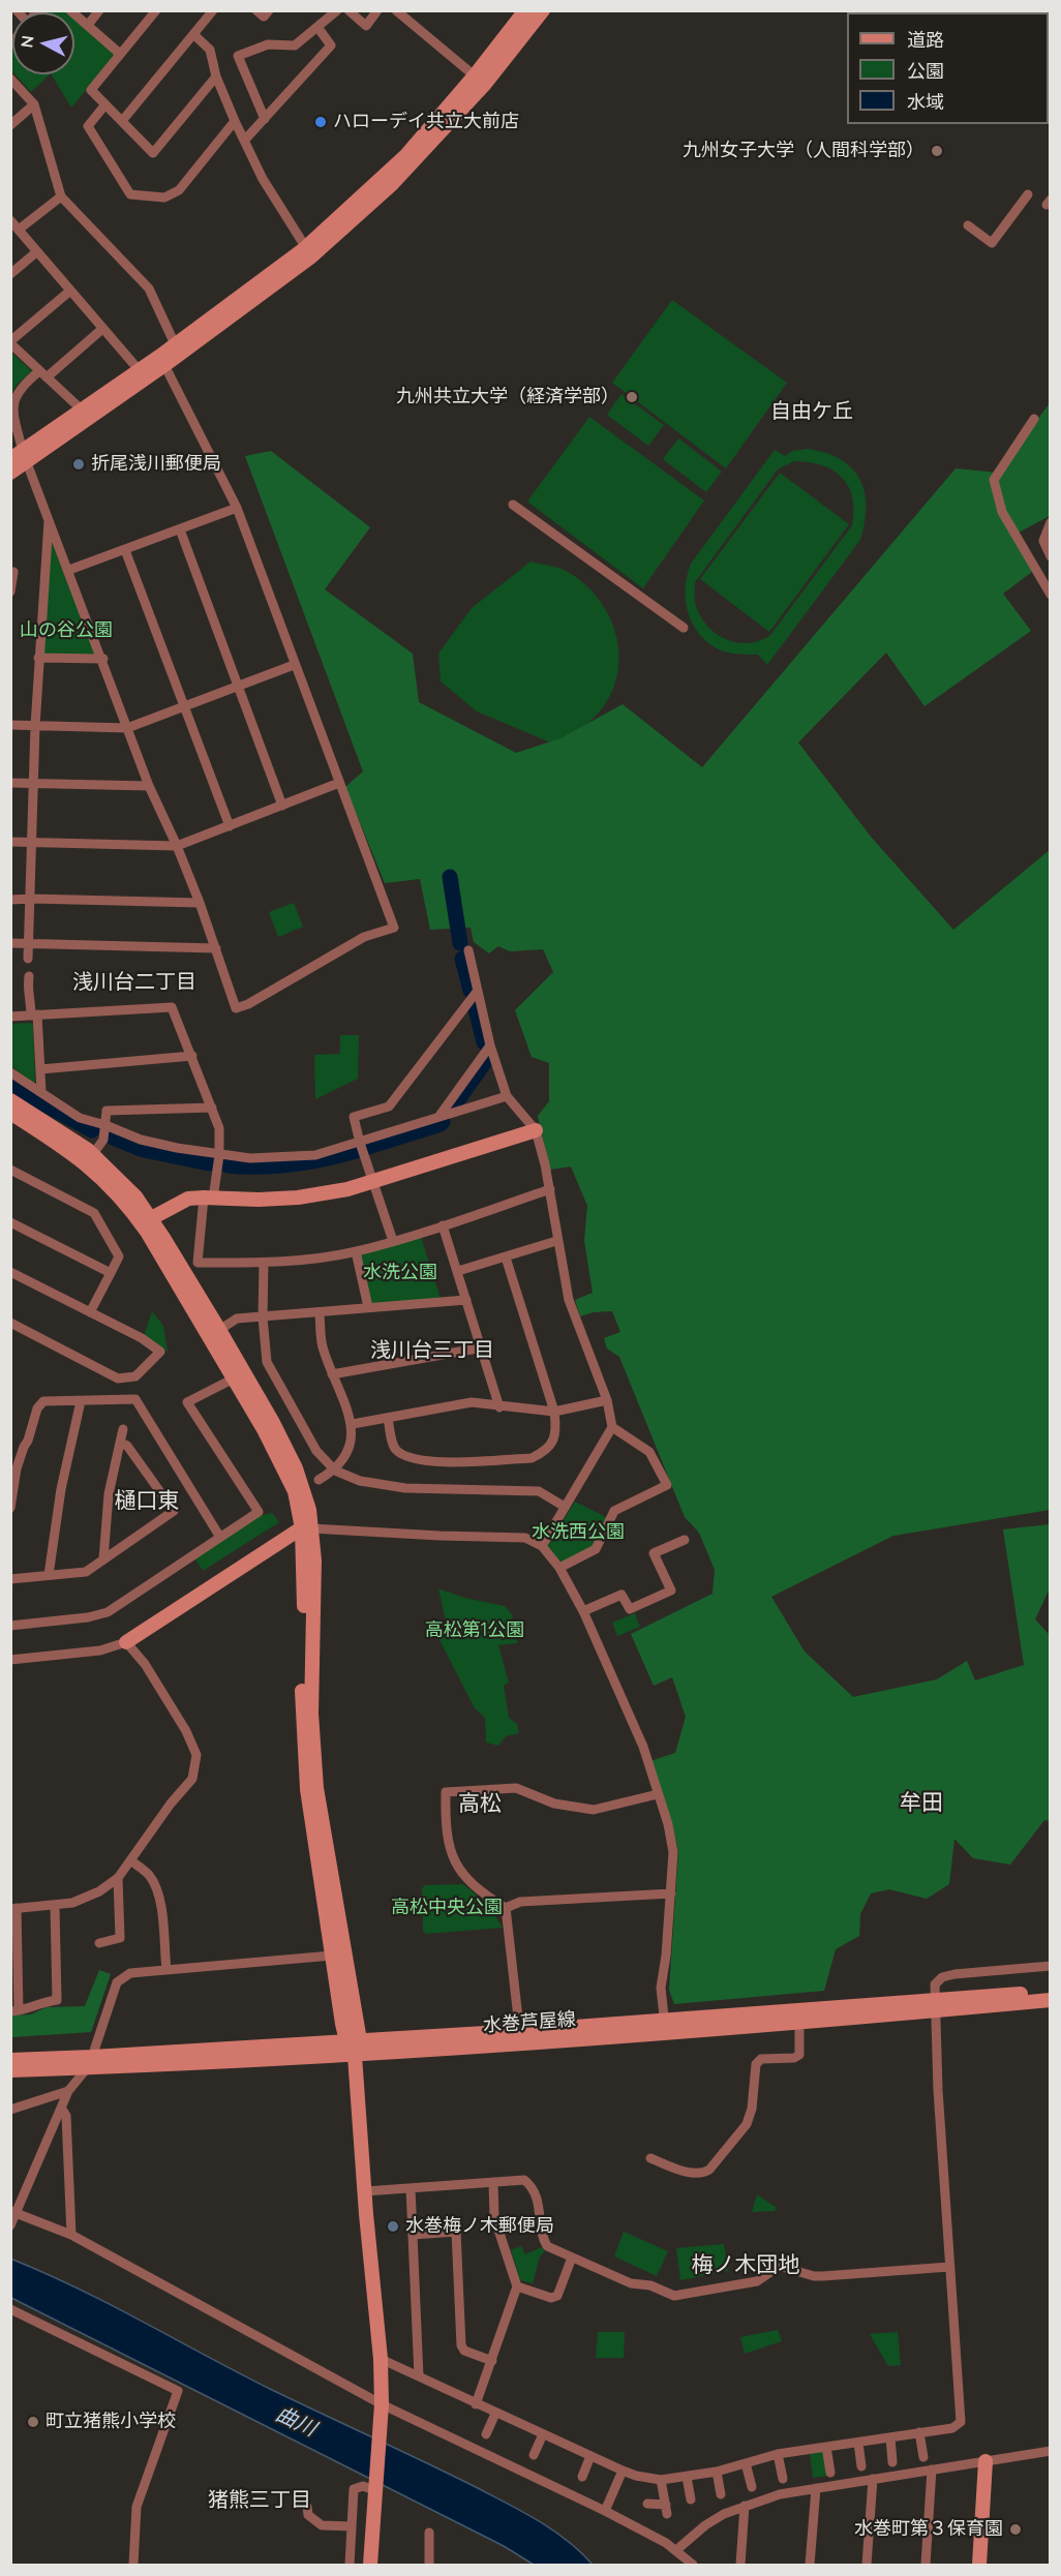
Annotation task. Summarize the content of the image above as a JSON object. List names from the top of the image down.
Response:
{
  "streets": {
    "street": ["水巻芦屋線"]
  },
  "districts": [
    "自由ケ丘",
    "浅川台二丁目",
    "浅川台三丁目",
    "樋口東",
    "牟田",
    "高松",
    "梅ノ木団地",
    "猪熊三丁目"
  ],
  "water": ["曲川"],
  "parks": [
    "山の谷公園",
    "水洗公園",
    "水洗西公園",
    "高松第1公園",
    "高松中央公園"
  ],
  "places": [
    "ハローデイ共立大前店",
    "九州女子大学（人間科学部）",
    "九州共立大学（経済学部）",
    "折尾浅川郵便局",
    "水巻梅ノ木郵便局",
    "町立猪熊小学校",
    "水巻町第３保育園"
  ],
  "legend": ["道路", "公園", "水域"],
  "north": "left"
}
